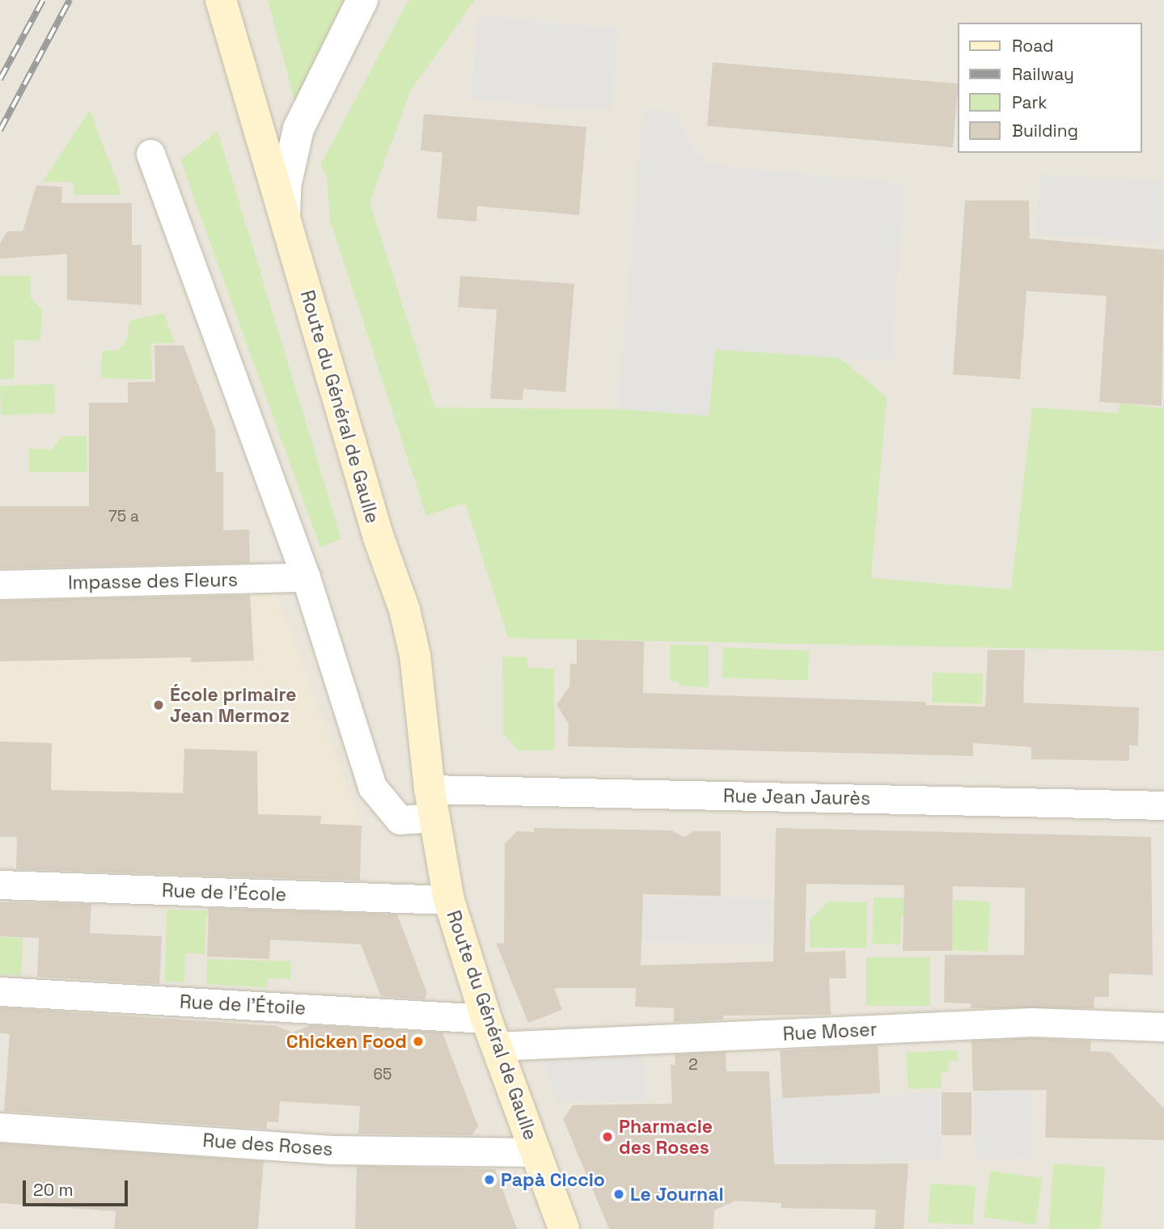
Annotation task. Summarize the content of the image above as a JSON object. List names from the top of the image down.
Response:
{
  "streets": {
    "main road": ["Route du Général de Gaulle"],
    "street": [
      "Impasse des Fleurs",
      "Rue Jean Jaurès",
      "Rue de l'École",
      "Rue de l'Étoile",
      "Rue Moser",
      "Rue des Roses"
    ]
  },
  "crossings": [
    ["Route du Général de Gaulle", "Rue Jean Jaurès"],
    ["Route du Général de Gaulle", "Rue de l'École"],
    ["Route du Général de Gaulle", "Rue de l'Étoile"],
    ["Route du Général de Gaulle", "Rue Moser"],
    ["Route du Général de Gaulle", "Rue des Roses"],
    ["Rue de l'Étoile", "Rue Moser"]
  ],
  "places": [
    "École primaire Jean Mermoz",
    "Chicken Food",
    "Pharmacie des Roses",
    "Papà Ciccio",
    "Le Journal"
  ],
  "house_numbers": ["75 a", "2", "65"],
  "legend": [
    "Road",
    "Railway",
    "Park",
    "Building"
  ],
  "scale_bar": "20 m"
}
